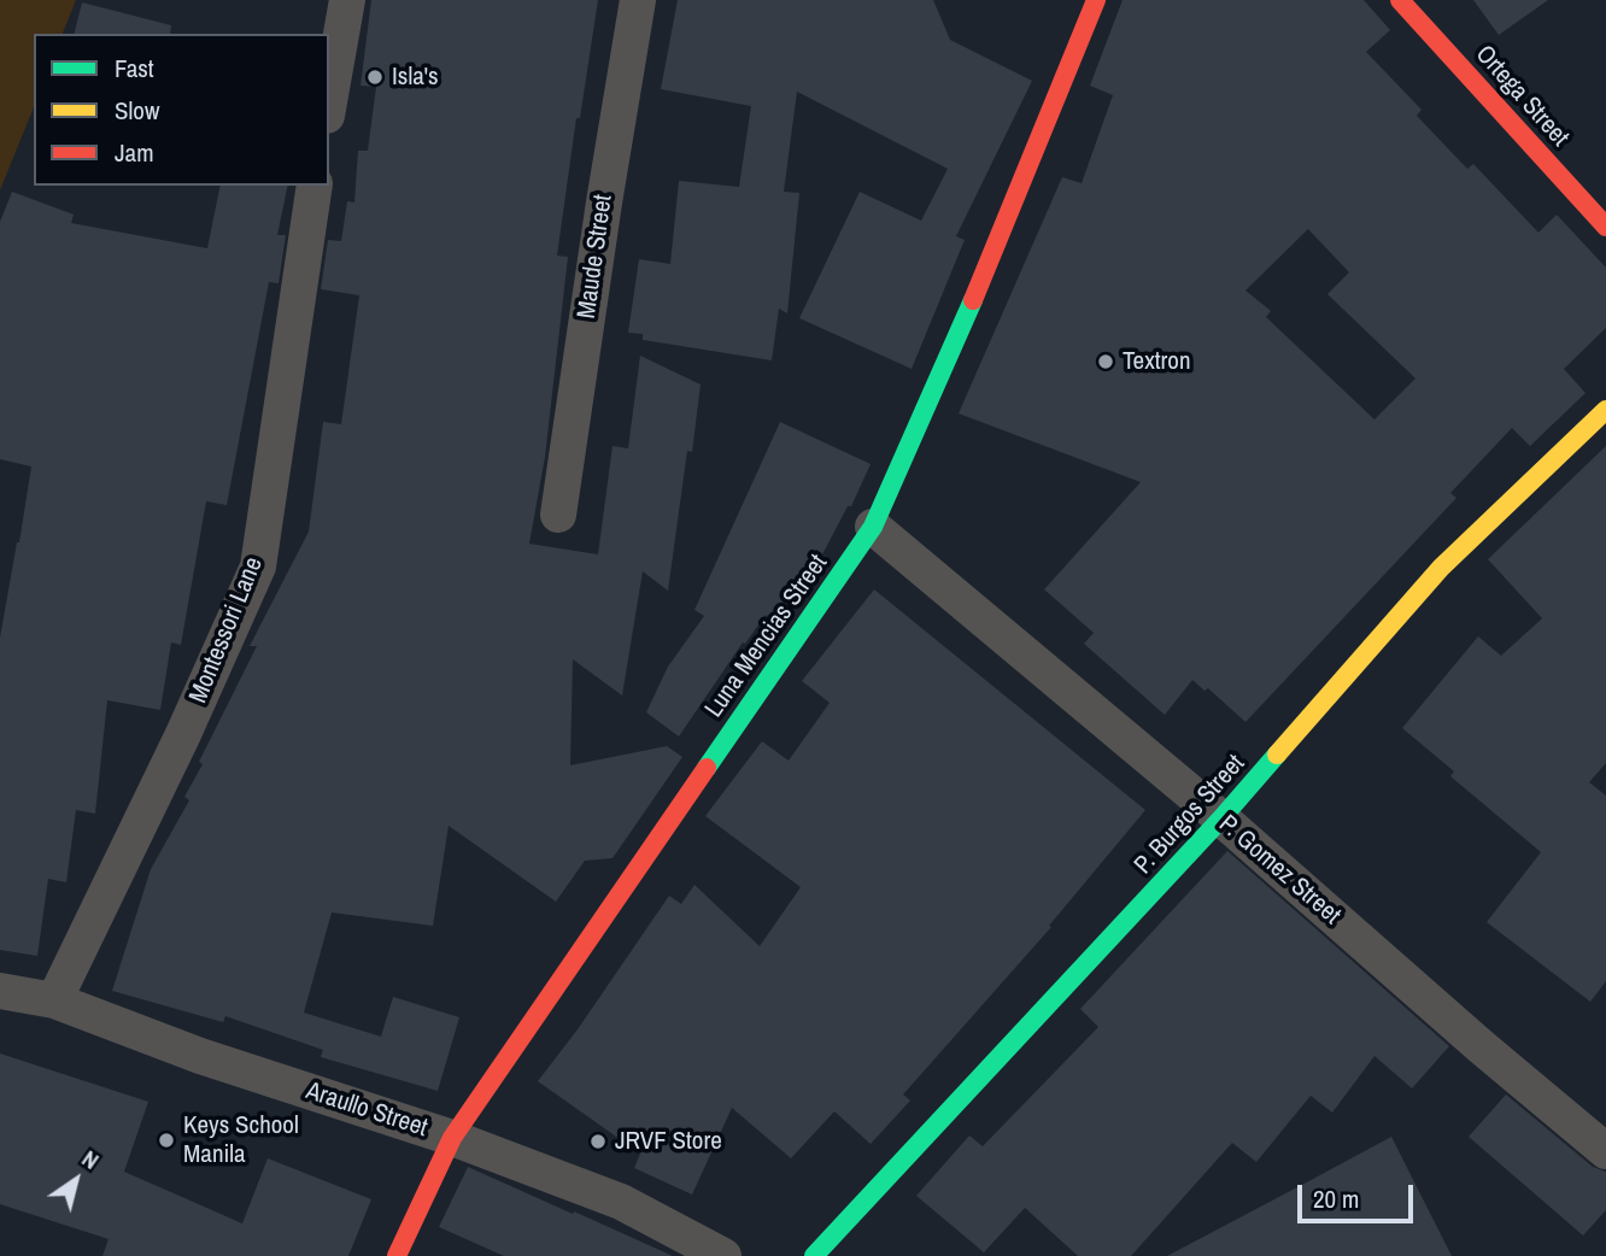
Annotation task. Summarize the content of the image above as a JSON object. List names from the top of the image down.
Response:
{
  "streets": {
    "street": [
      "Ortega Street",
      "Maude Street",
      "Montessori Lane",
      "Luna Mencias Street",
      "P. Burgos Street",
      "P. Gomez Street",
      "Araullo Street"
    ]
  },
  "crossings": [
    ["Montessori Lane", "Araullo Street"],
    ["Luna Mencias Street", "P. Gomez Street"],
    ["Luna Mencias Street", "Araullo Street"],
    ["P. Burgos Street", "P. Gomez Street"]
  ],
  "places": [
    "Isla's",
    "Textron",
    "Keys School Manila",
    "JRVF Store"
  ],
  "legend": ["Fast", "Slow", "Jam"],
  "scale_bar": "20 m",
  "north": "top right"
}
